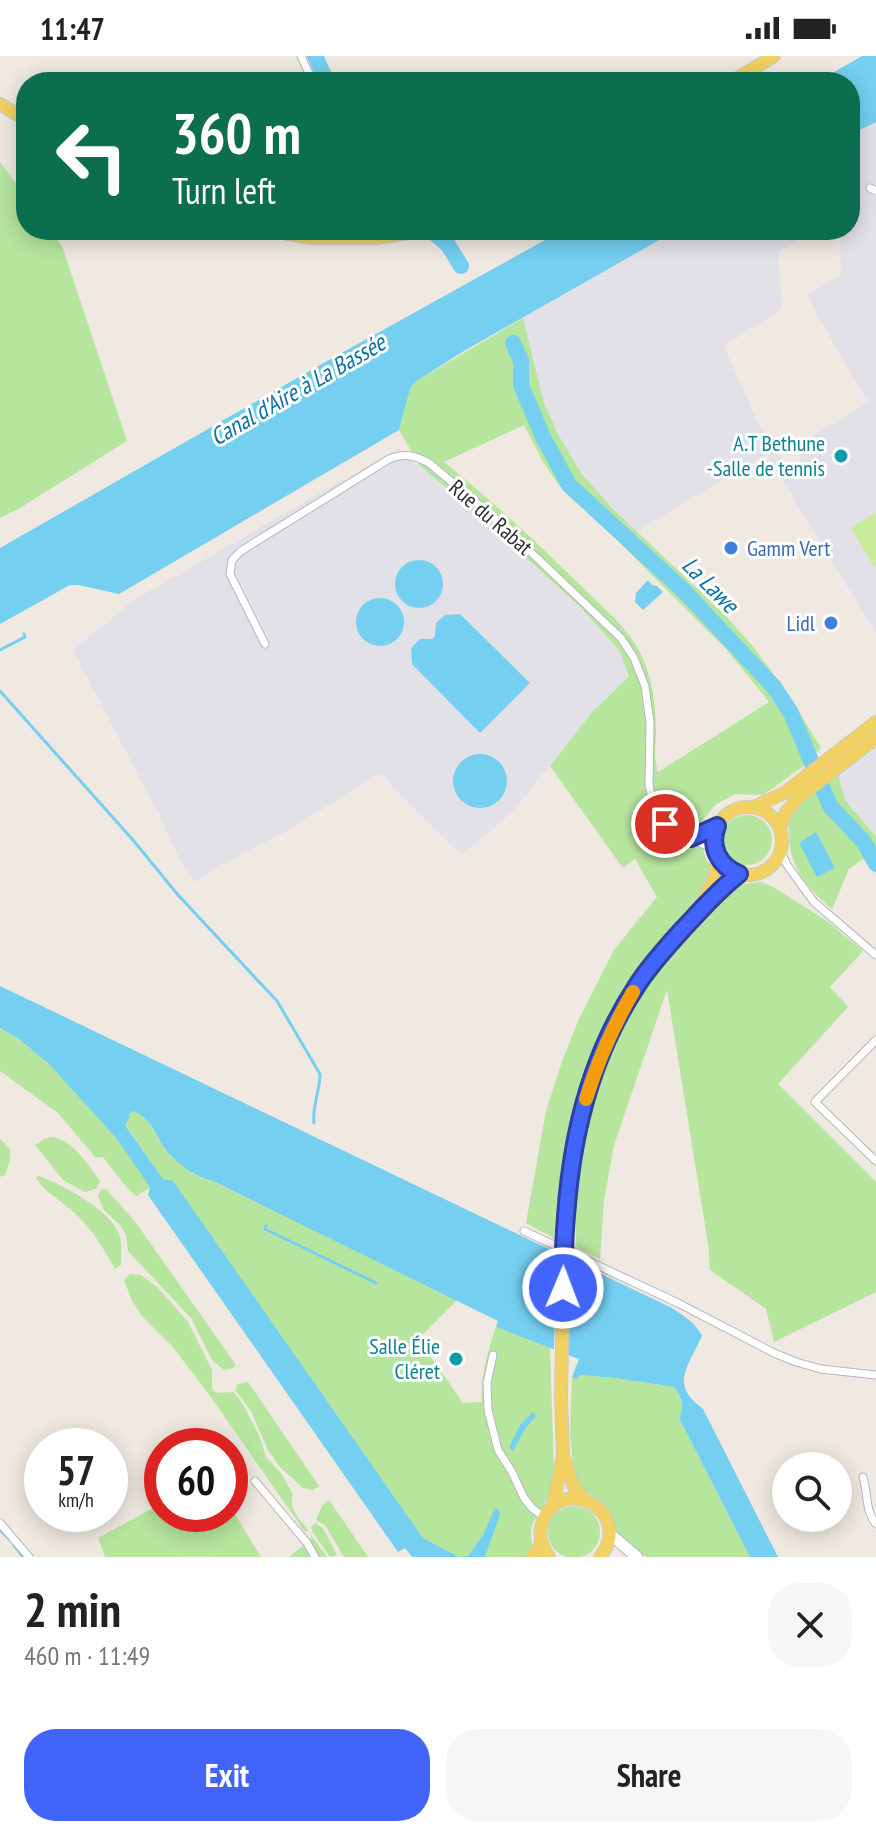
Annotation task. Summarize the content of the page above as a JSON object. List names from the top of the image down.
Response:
{
  "streets": {
    "street": ["Rue du Rabat"]
  },
  "water": ["Canal d'Aire à La Bassée", "La Lawe"],
  "places": [
    "A.T Bethune -Salle de tennis",
    "Gamm Vert",
    "Lidl",
    "Salle Élie Cléret"
  ],
  "page": {
    "status": "11:47",
    "turn": ["360 m", "Turn left"],
    "speed": "57 km/h",
    "limit": "60",
    "heading": ["2 min", "460 m · 11:49"],
    "buttons": ["Exit", "Share"]
  }
}
